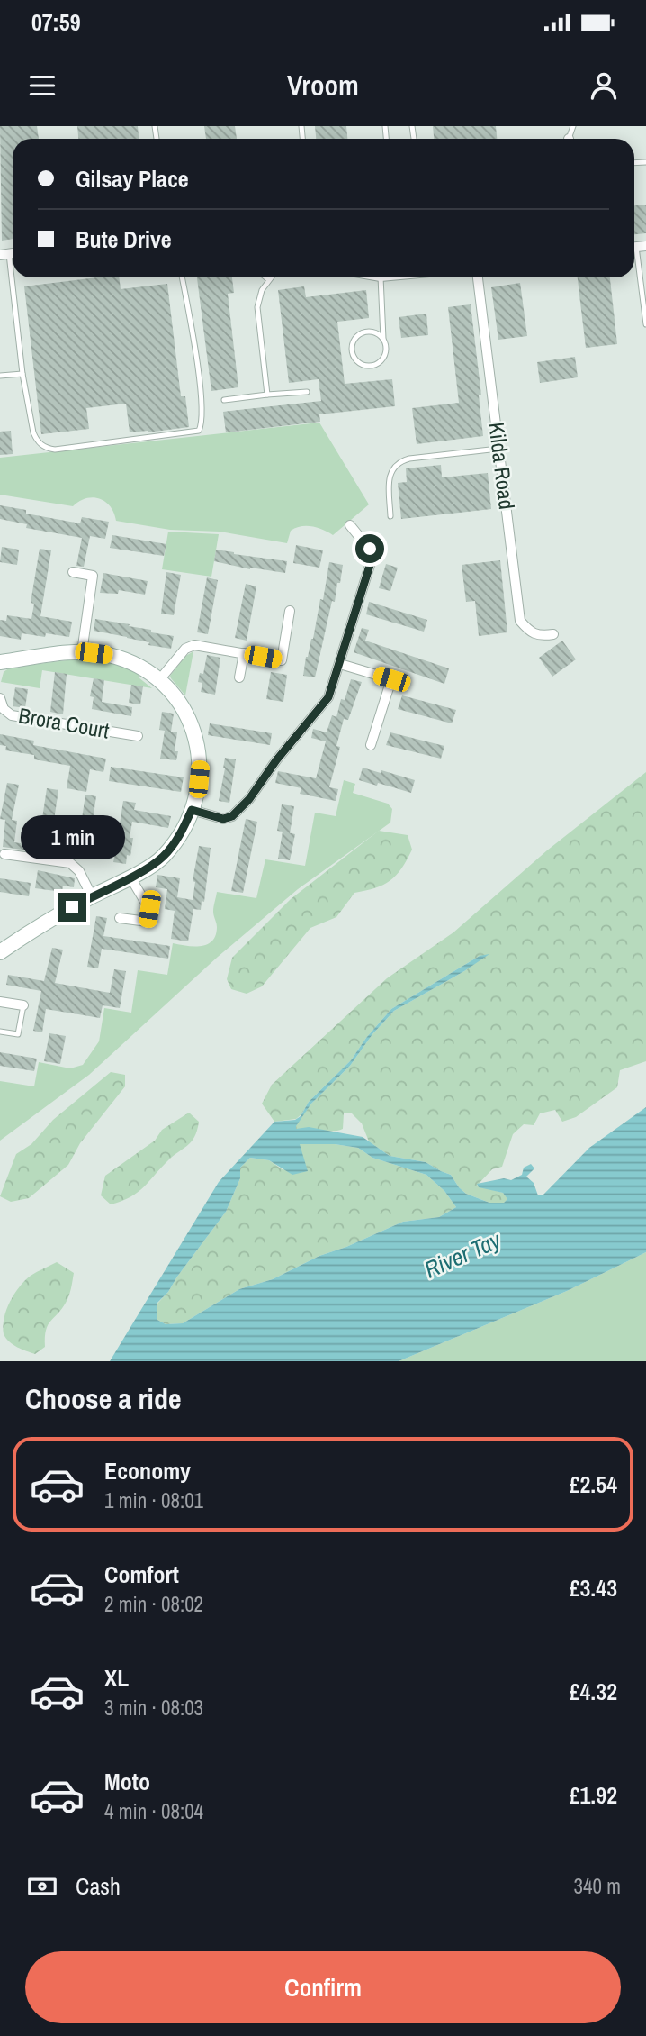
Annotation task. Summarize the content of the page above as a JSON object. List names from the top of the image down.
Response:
{
  "streets": {
    "street": ["Kilda Road", "Brora Court"]
  },
  "water": ["River Tay"],
  "page": {
    "status": "07:59",
    "header": "Vroom",
    "banner": ["Gilsay Place", "Bute Drive"],
    "bubble": "1 min",
    "heading": "Choose a ride",
    "list": [
      {
        "name": "Economy",
        "note": "1 min · 08:01",
        "value": "£2.54"
      },
      {
        "name": "Comfort",
        "note": "2 min · 08:02",
        "value": "£3.43"
      },
      {
        "name": "XL",
        "note": "3 min · 08:03",
        "value": "£4.32"
      },
      {
        "name": "Moto",
        "note": "4 min · 08:04",
        "value": "£1.92"
      }
    ],
    "pay": ["Cash", "340 m"],
    "buttons": "Confirm"
  }
}
